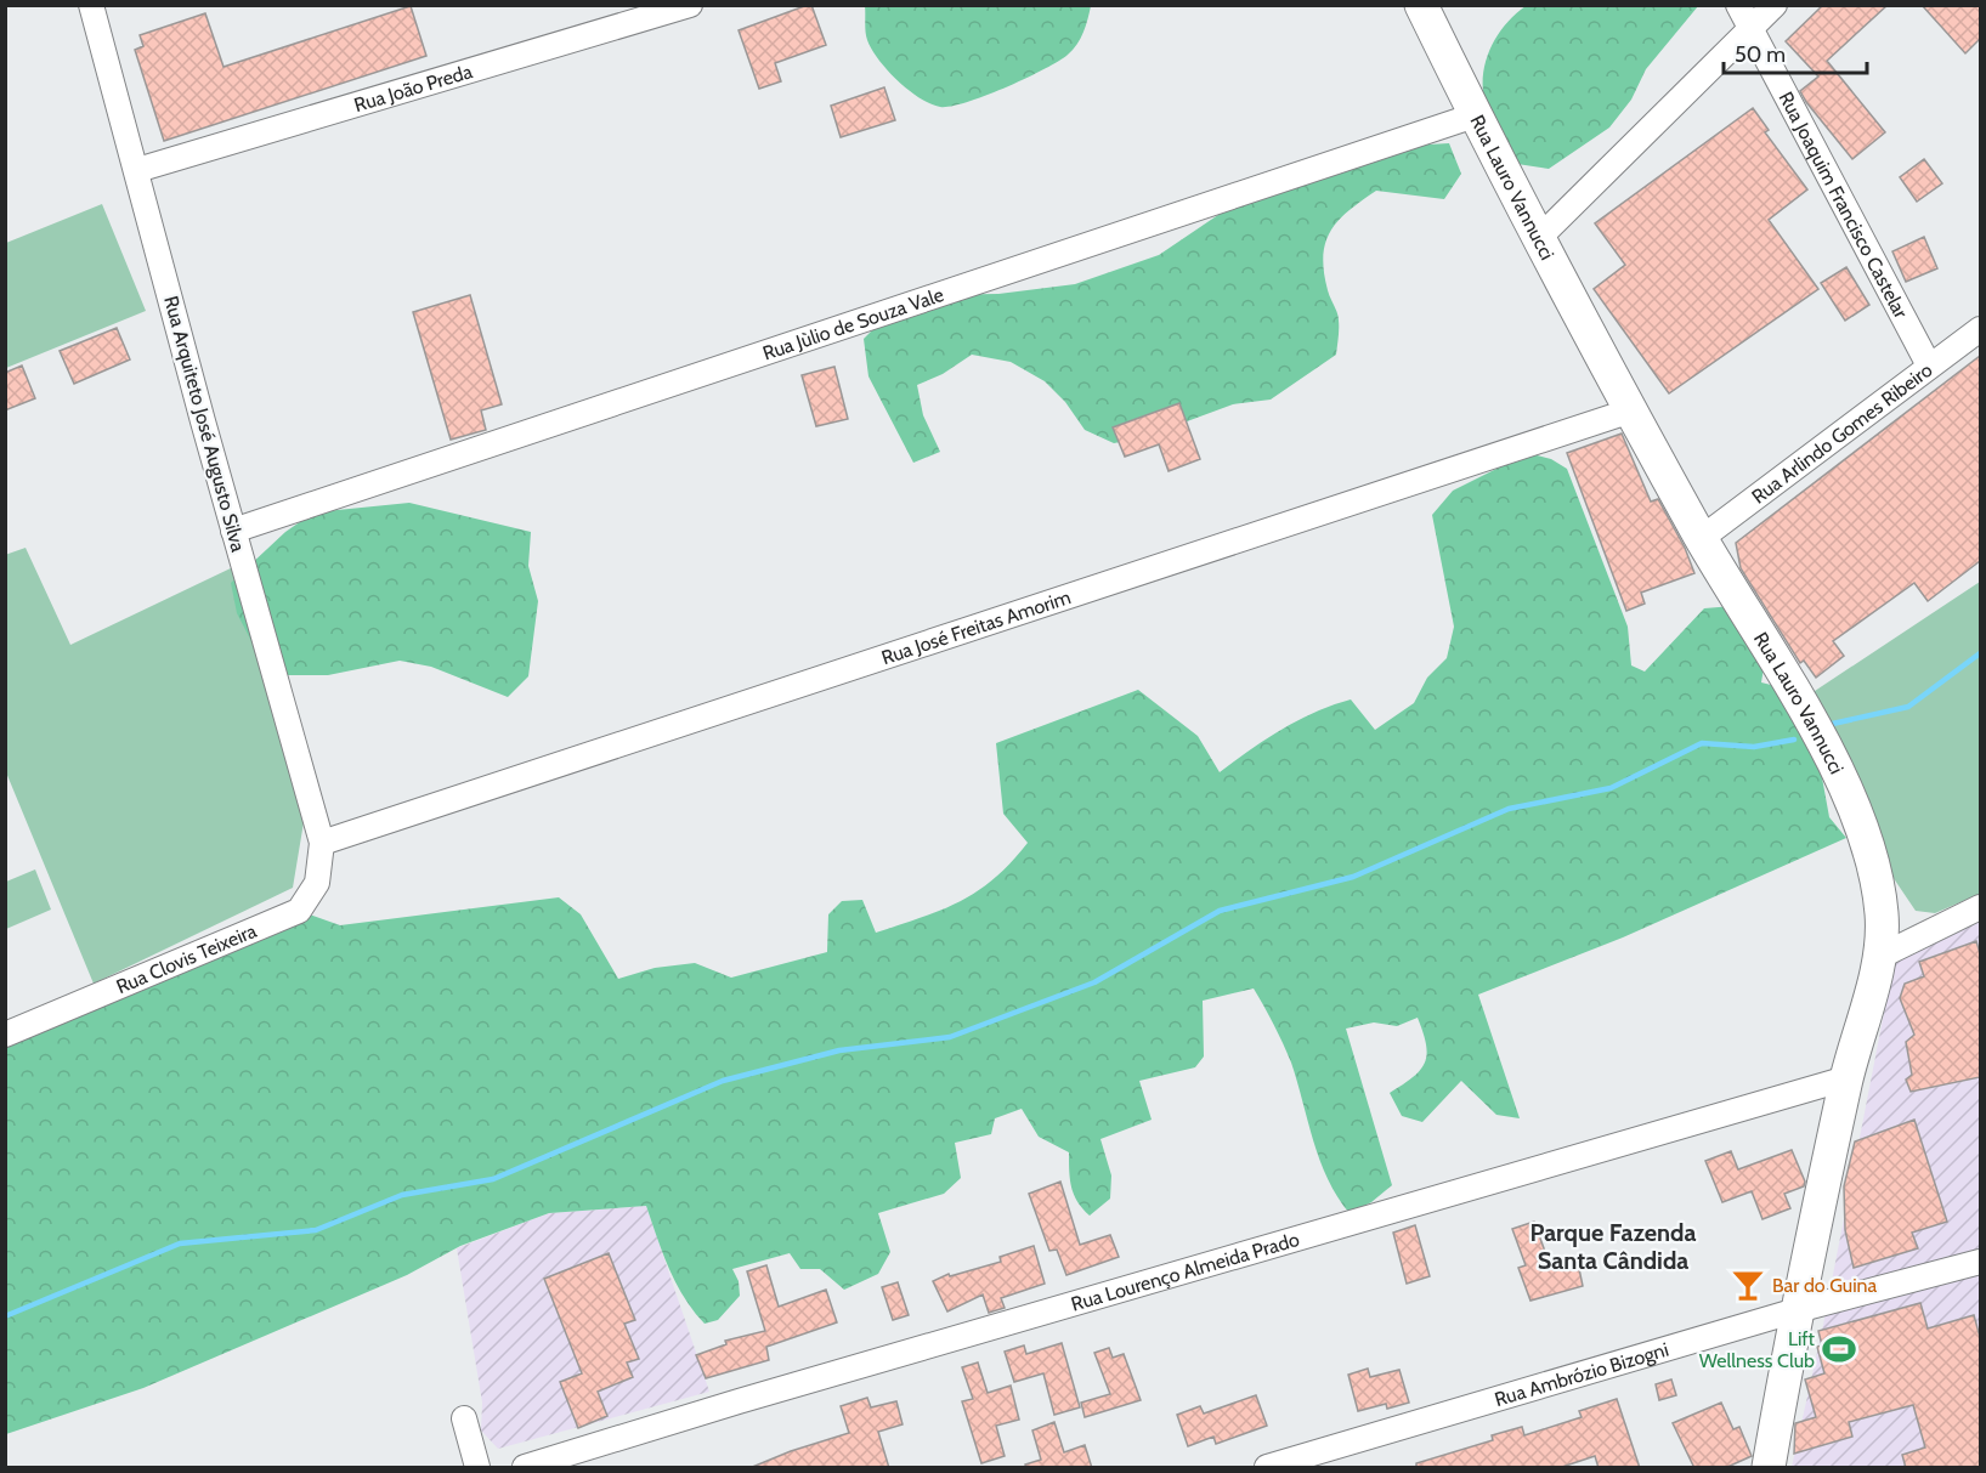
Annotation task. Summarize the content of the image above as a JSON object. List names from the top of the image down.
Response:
{
  "streets": {
    "street": [
      "Rua João Preda",
      "Rua Lauro Vannucci",
      "Rua Joaquim Francisco Castelar",
      "Rua Jùlio de Souza Vale",
      "Rua Arquiteto José Augusto Silva",
      "Rua Arlindo Gomes Ribeiro",
      "Rua José Freitas Amorim",
      "Rua Clovis Teixeira",
      "Rua Lourenço Almeida Prado",
      "Rua Ambrózio Bizogni"
    ]
  },
  "crossings": [
    ["Rua João Preda", "Rua Arquiteto José Augusto Silva"],
    ["Rua Lauro Vannucci", "Rua Jùlio de Souza Vale"],
    ["Rua Lauro Vannucci", "Rua Arlindo Gomes Ribeiro"],
    ["Rua Lauro Vannucci", "Rua José Freitas Amorim"],
    ["Rua Lauro Vannucci", "Rua Lourenço Almeida Prado"],
    ["Rua Lauro Vannucci", "Rua Ambrózio Bizogni"],
    ["Rua Joaquim Francisco Castelar", "Rua Arlindo Gomes Ribeiro"],
    ["Rua Jùlio de Souza Vale", "Rua Arquiteto José Augusto Silva"],
    ["Rua Arquiteto José Augusto Silva", "Rua José Freitas Amorim"],
    ["Rua Arquiteto José Augusto Silva", "Rua Clovis Teixeira"],
    ["Rua José Freitas Amorim", "Rua Clovis Teixeira"]
  ],
  "districts": ["Parque Fazenda Santa Cândida"],
  "places": {
    "bar": ["Bar do Guina"],
    "sports": ["Lift Wellness Club"]
  },
  "scale_bar": "50 m"
}
